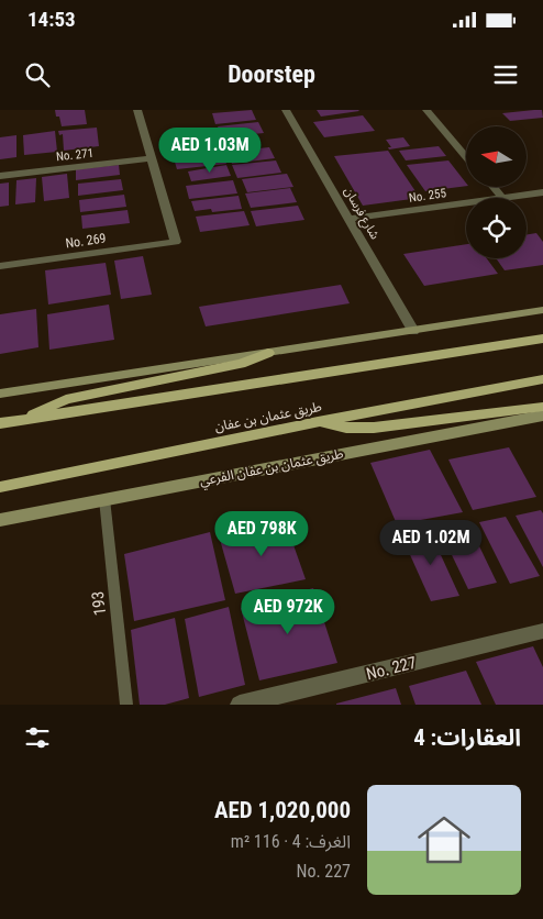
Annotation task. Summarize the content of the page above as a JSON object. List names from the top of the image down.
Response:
{
  "streets": {
    "main road": ["طريق عثمان بن عفان", "طريق عثمان بن عفان الفرعي"],
    "street": [
      "No. 271",
      "No. 255",
      "شارع فرسان",
      "No. 269",
      "No. 227"
    ],
    "lane": ["193"]
  },
  "crossings": [
    ["No. 271", "No. 269"],
    ["No. 255", "شارع فرسان"],
    ["طريق عثمان بن عفان الفرعي", "193"]
  ],
  "north": "left",
  "page": {
    "status": "14:53",
    "header": "Doorstep",
    "price": [
      "AED 1.03M",
      "AED 798K",
      "AED 1.02M",
      "AED 972K"
    ],
    "heading": "العقارات: 4",
    "list": [
      {
        "name": "AED 1,020,000",
        "note": "الغرف: 4 · 116 m² · No. 227"
      }
    ]
  }
}
